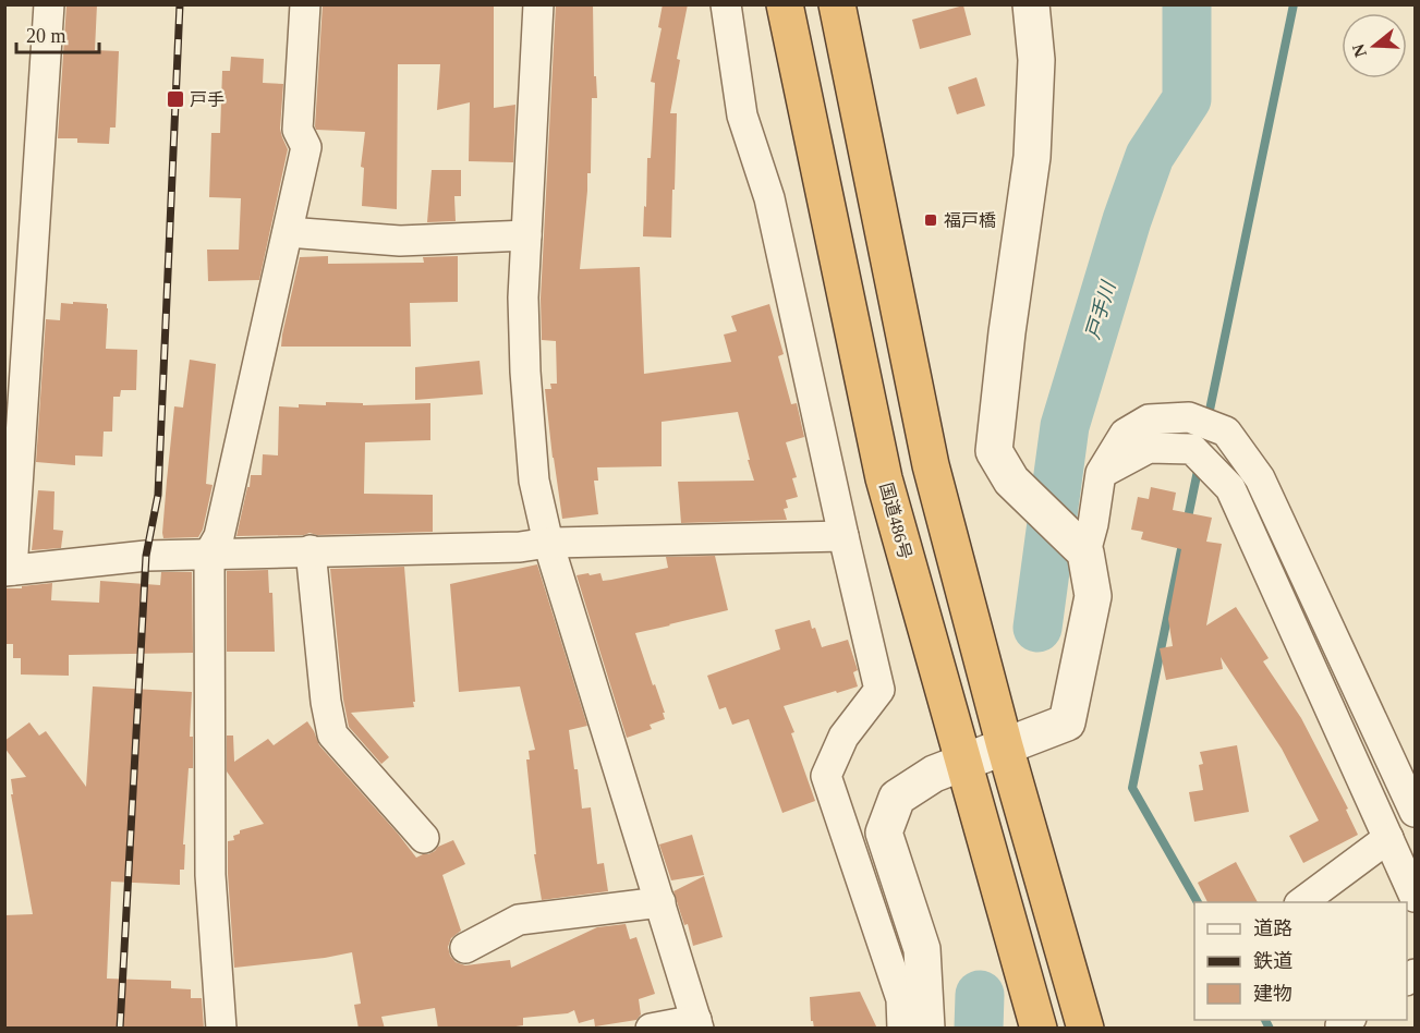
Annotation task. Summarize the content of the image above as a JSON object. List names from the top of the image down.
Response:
{
  "streets": {
    "highway": ["国道486号"]
  },
  "water": ["戸手川"],
  "places": {
    "transit": ["戸手", "福戸橋"]
  },
  "legend": ["道路", "鉄道", "建物"],
  "scale_bar": "20 m",
  "north": "left"
}
